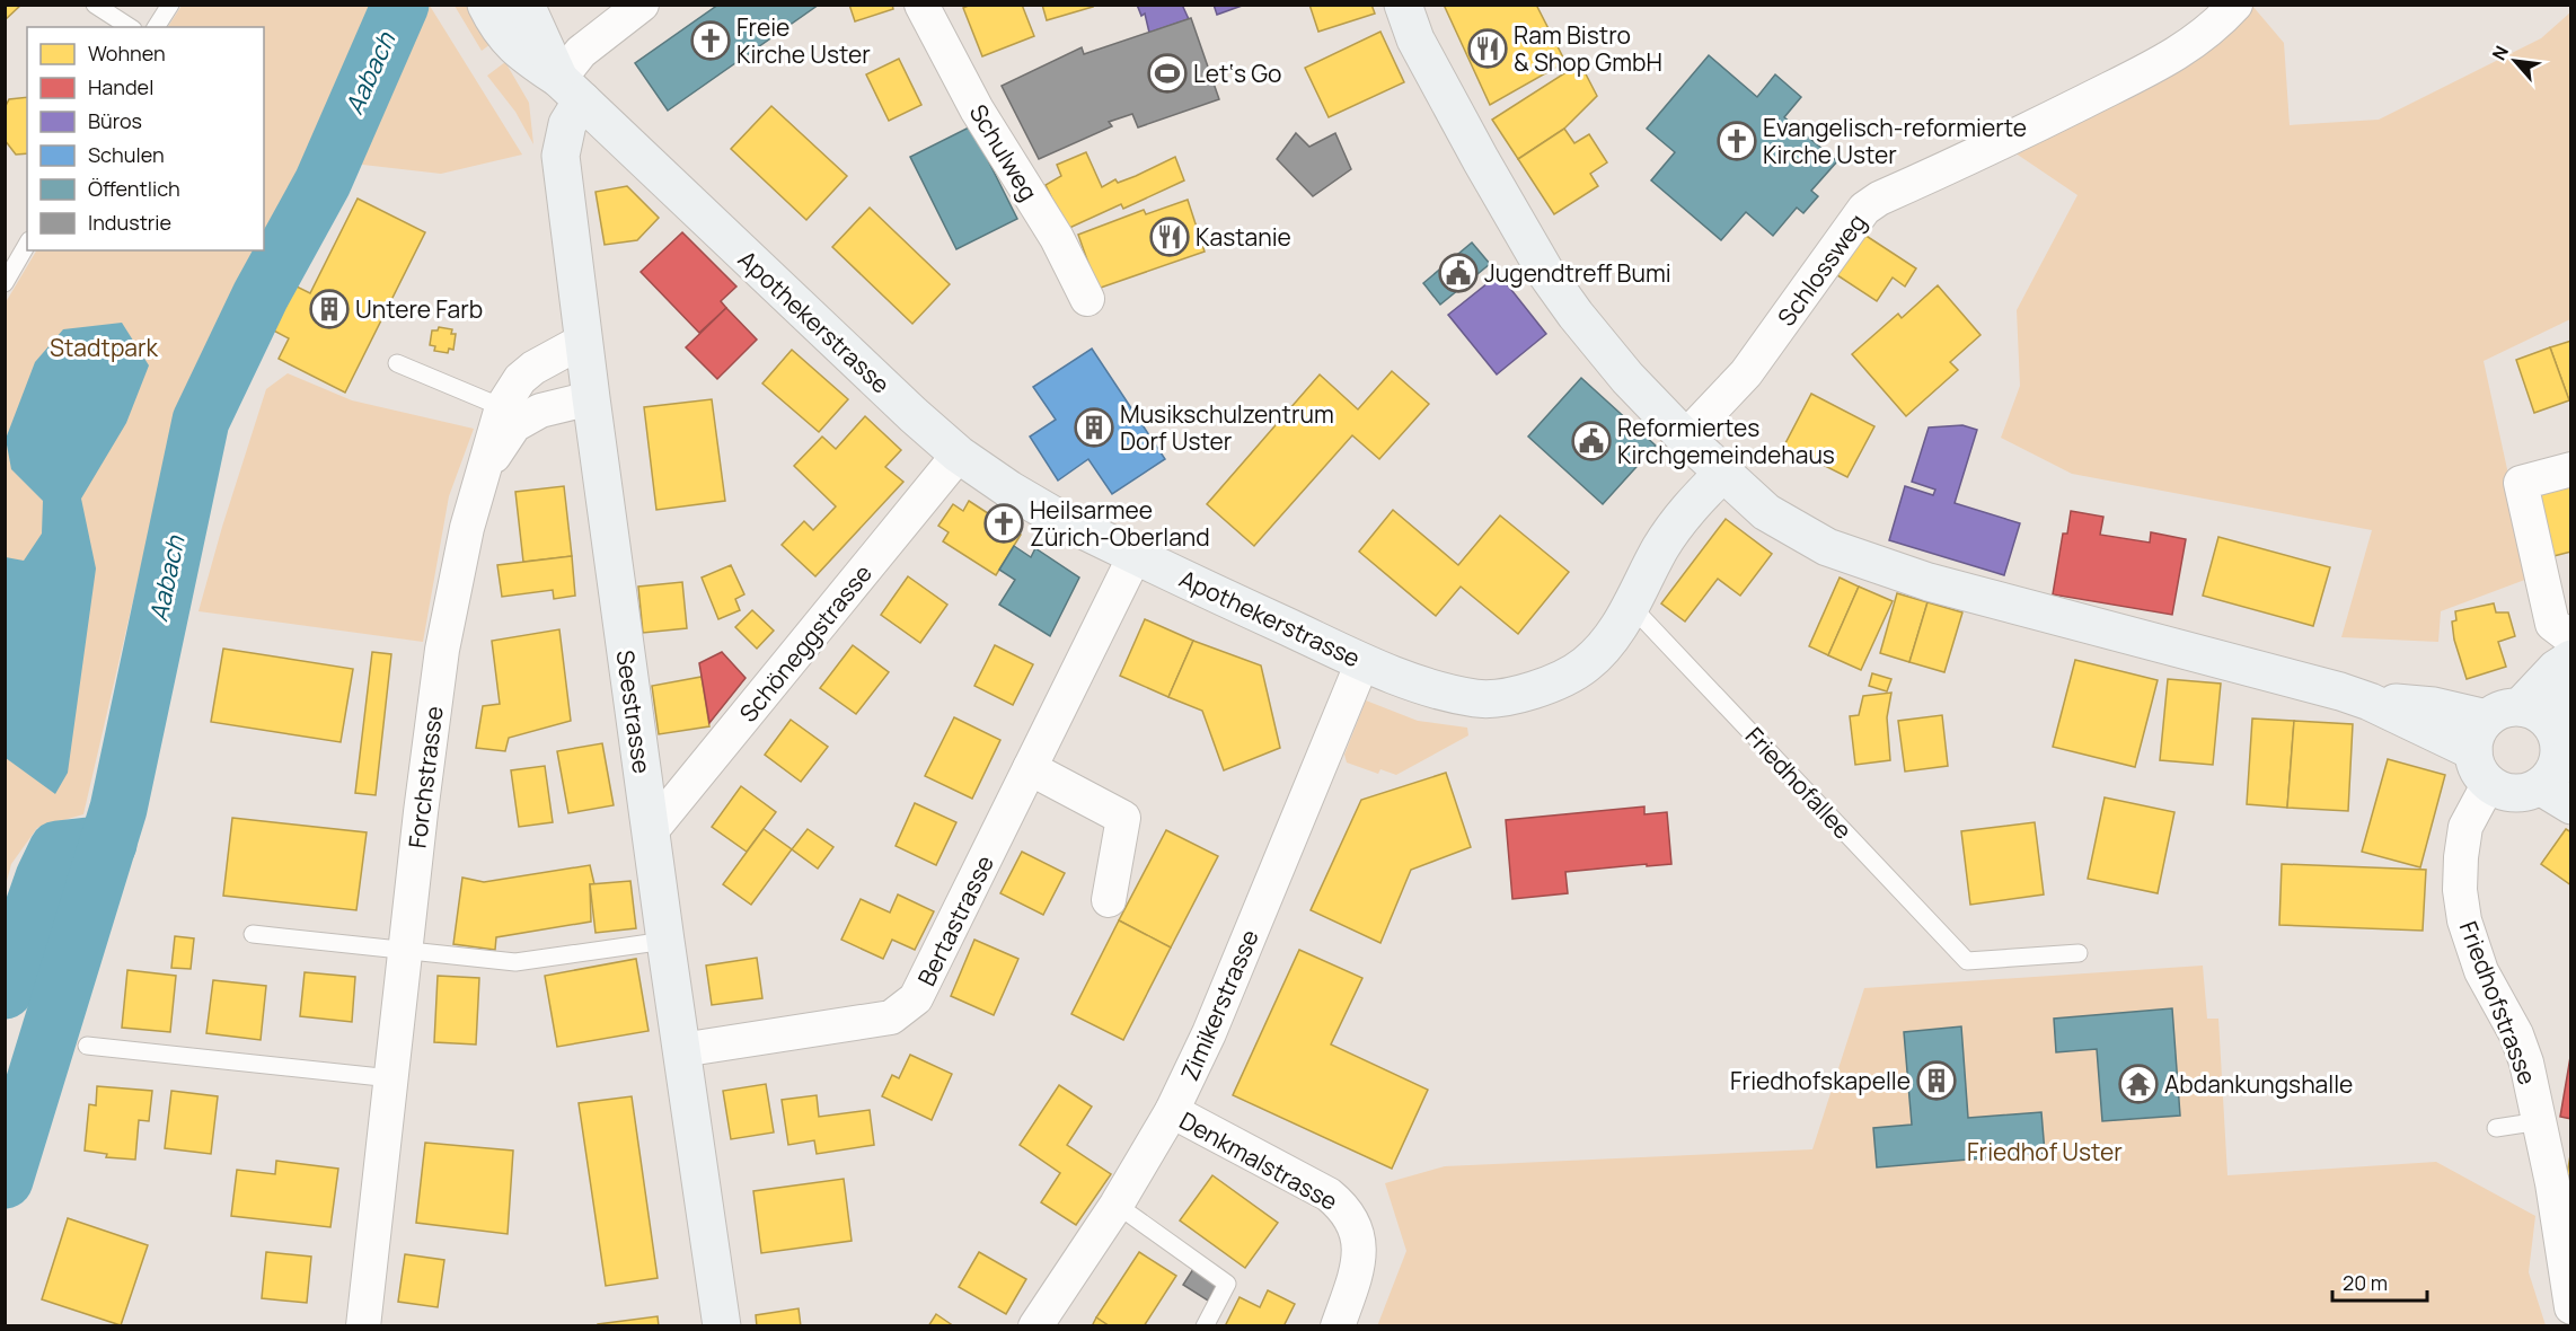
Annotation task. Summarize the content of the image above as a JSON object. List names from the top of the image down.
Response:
{
  "streets": {
    "street": [
      "Schulweg",
      "Schlossweg",
      "Apothekerstrasse",
      "Schöneggstrasse",
      "Seestrasse",
      "Forchstrasse",
      "Bertastrasse",
      "Friedhofstrasse",
      "Zimikerstrasse",
      "Denkmalstrasse"
    ],
    "lane": ["Friedhofallee"]
  },
  "crossings": [
    ["Apothekerstrasse", "Schöneggstrasse"],
    ["Apothekerstrasse", "Seestrasse"],
    ["Apothekerstrasse", "Friedhofallee"],
    ["Apothekerstrasse", "Bertastrasse"],
    ["Apothekerstrasse", "Zimikerstrasse"],
    ["Schöneggstrasse", "Seestrasse"],
    ["Seestrasse", "Forchstrasse"],
    ["Seestrasse", "Bertastrasse"],
    ["Zimikerstrasse", "Denkmalstrasse"]
  ],
  "water": ["Aabach"],
  "parks": ["Stadtpark", "Friedhof Uster"],
  "places": {
    "church": ["Freie Kirche Uster", "Evangelisch-reformierte Kirche Uster", "Heilsarmee Zürich-Oberland"],
    "restaurant": ["Ram Bistro & Shop GmbH", "Kastanie"],
    "sports": ["Let‘s Go"],
    "public building": ["Jugendtreff Bumi", "Reformiertes Kirchgemeindehaus"],
    "building": ["Untere Farb", "Musikschulzentrum Dorf Uster", "Friedhofskapelle"],
    "temple": ["Abdankungshalle"]
  },
  "legend": [
    "Wohnen",
    "Handel",
    "Büros",
    "Schulen",
    "Öffentlich",
    "Industrie"
  ],
  "scale_bar": "20 m",
  "north": "top left"
}
